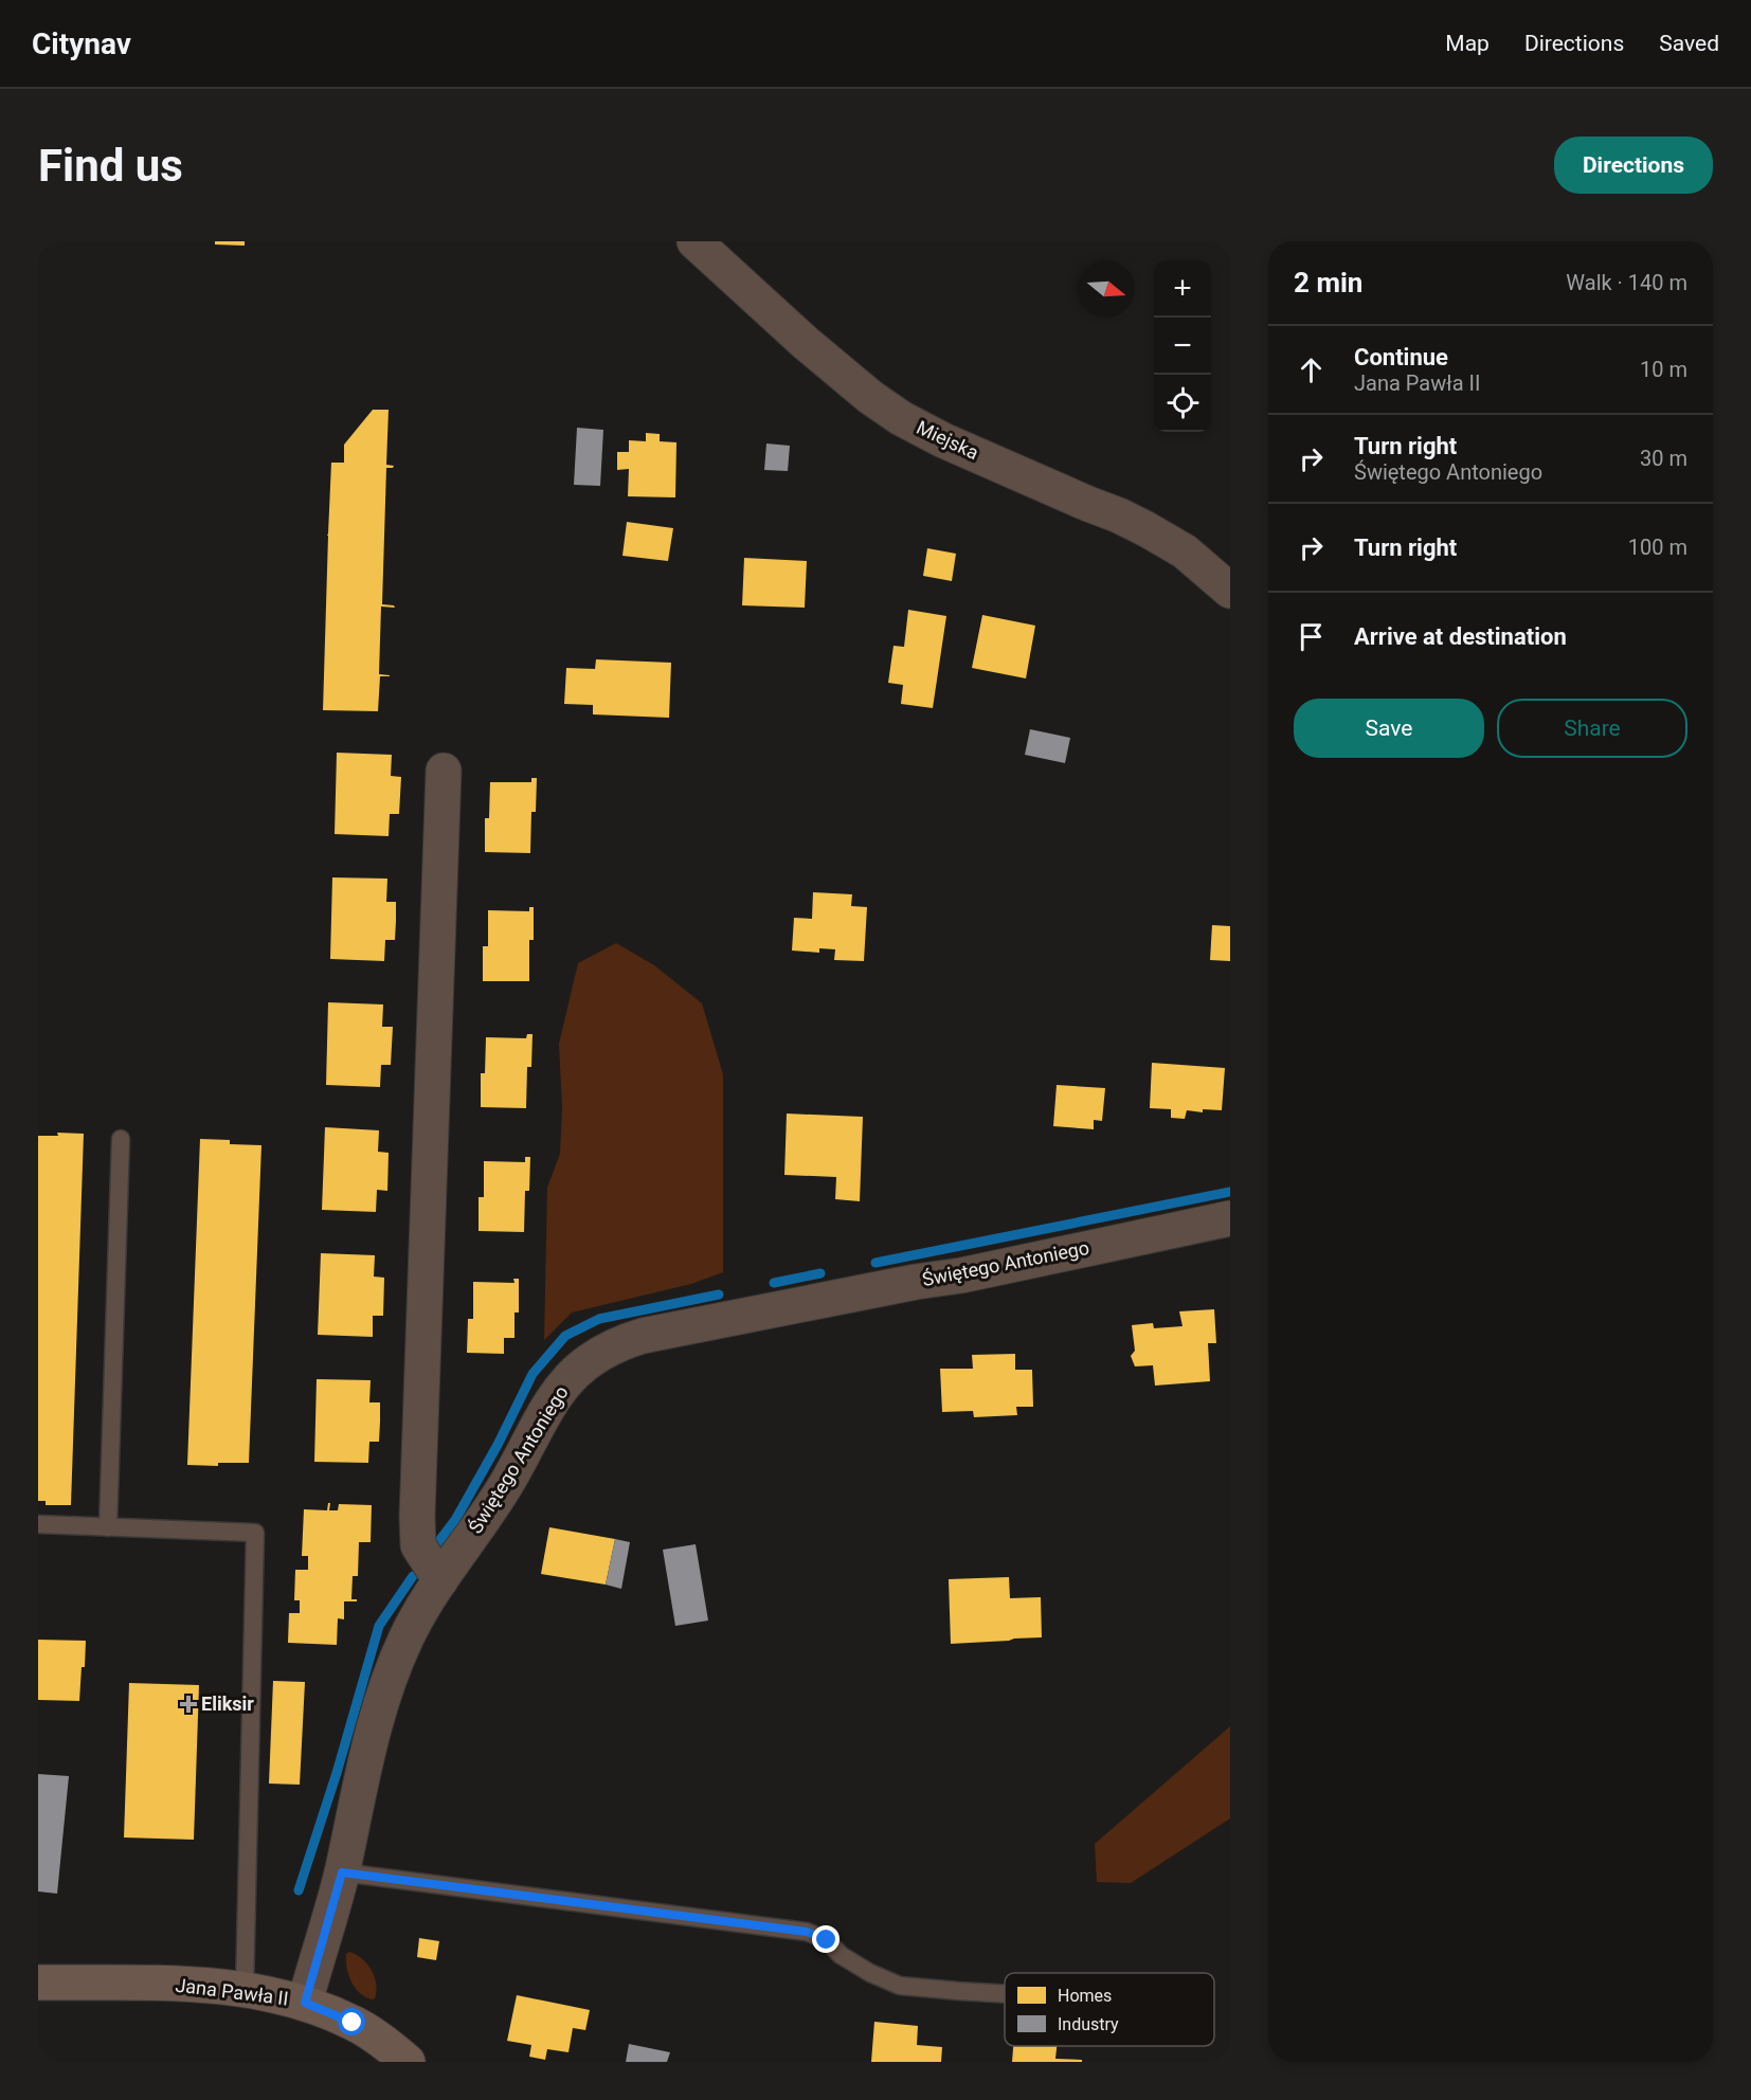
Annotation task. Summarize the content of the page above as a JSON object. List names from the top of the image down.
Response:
{
  "streets": {
    "street": ["Miejska", "Świętego Antoniego", "Jana Pawła II"]
  },
  "crossings": [
    ["Świętego Antoniego", "Jana Pawła II"]
  ],
  "places": {
    "health": ["Eliksir"]
  },
  "legend": ["Homes", "Industry"],
  "north": "right",
  "page": {
    "header": "Citynav",
    "nav": ["Map", "Directions", "Saved"],
    "buttons": [
      "Directions",
      ["Save", "Share"]
    ],
    "title": "Find us",
    "heading": ["2 min", "Walk · 140 m"],
    "map_buttons": ["+", "−"],
    "list": [
      ["Continue", "Jana Pawła II", "10 m"],
      ["Turn right", "Świętego Antoniego", "30 m"],
      ["Turn right", "100 m"],
      "Arrive at destination"
    ]
  }
}
